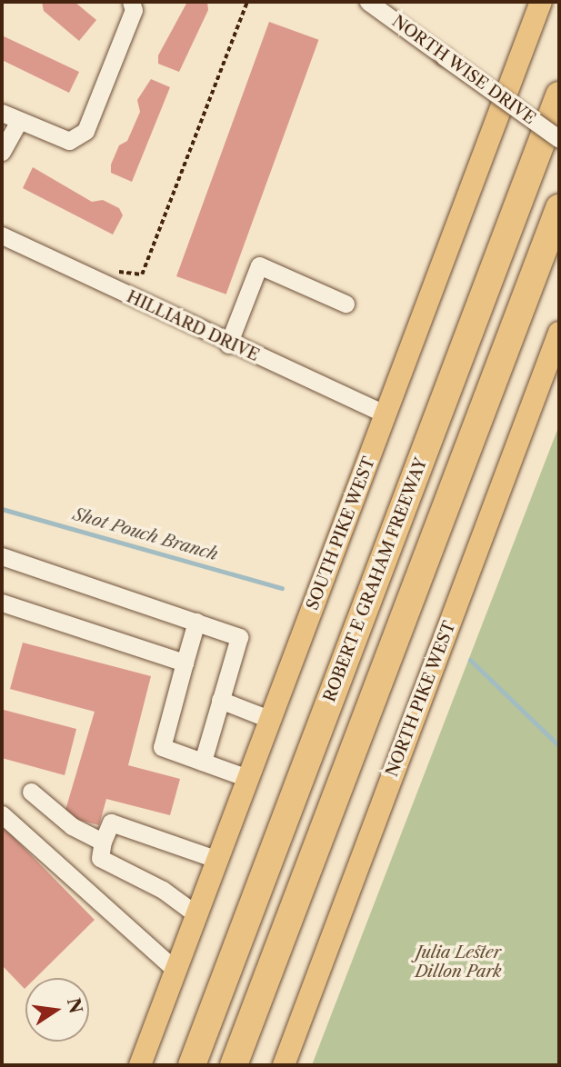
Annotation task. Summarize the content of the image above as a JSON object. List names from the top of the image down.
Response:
{
  "streets": {
    "highway": ["ROBERT E GRAHAM FREEWAY"],
    "main road": ["SOUTH PIKE WEST", "NORTH PIKE WEST"],
    "street": ["NORTH WISE DRIVE", "HILLIARD DRIVE"]
  },
  "crossings": [
    ["HILLIARD DRIVE", "SOUTH PIKE WEST"]
  ],
  "water": ["Shot Pouch Branch"],
  "parks": ["Julia Lester Dillon Park"],
  "north": "right"
}
